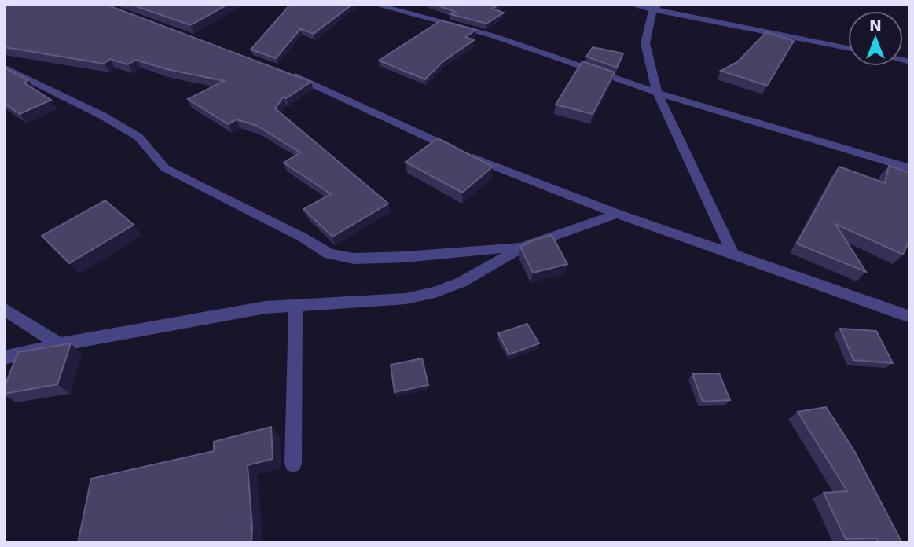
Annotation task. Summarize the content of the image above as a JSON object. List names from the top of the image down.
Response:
{
  "north": "top"
}
